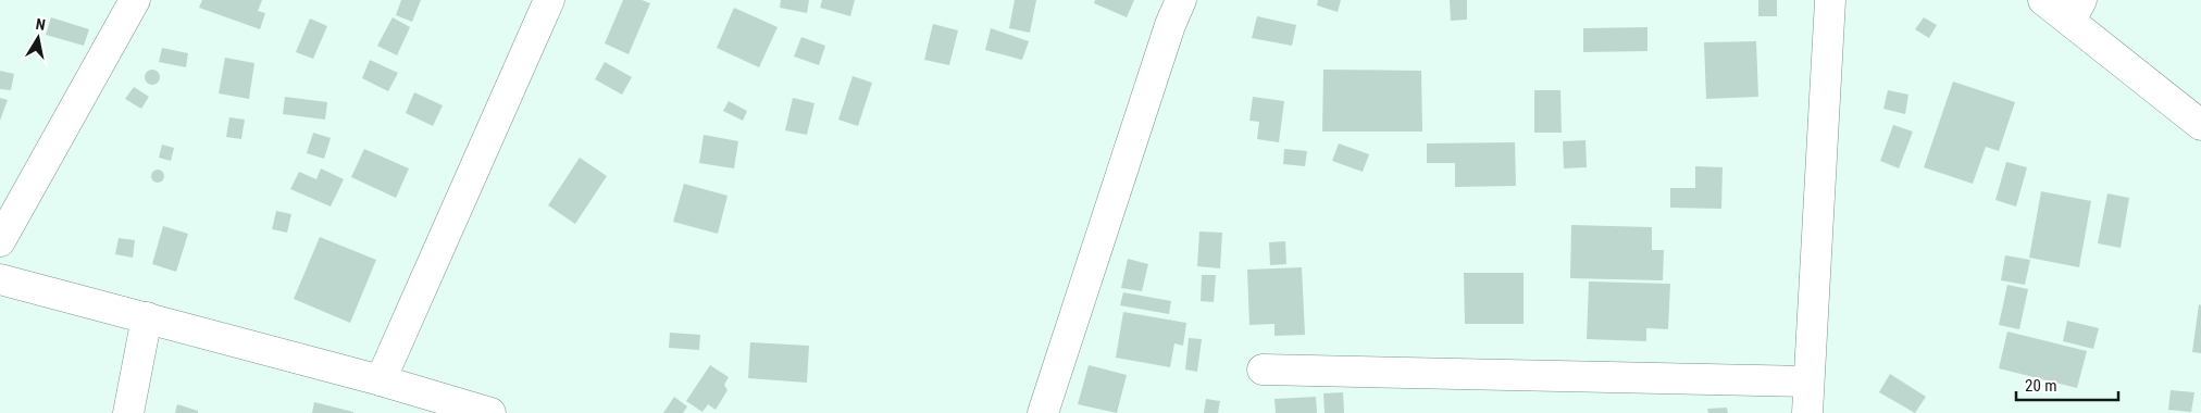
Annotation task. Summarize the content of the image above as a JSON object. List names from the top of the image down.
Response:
{
  "scale_bar": "20 m",
  "north": "top"
}
